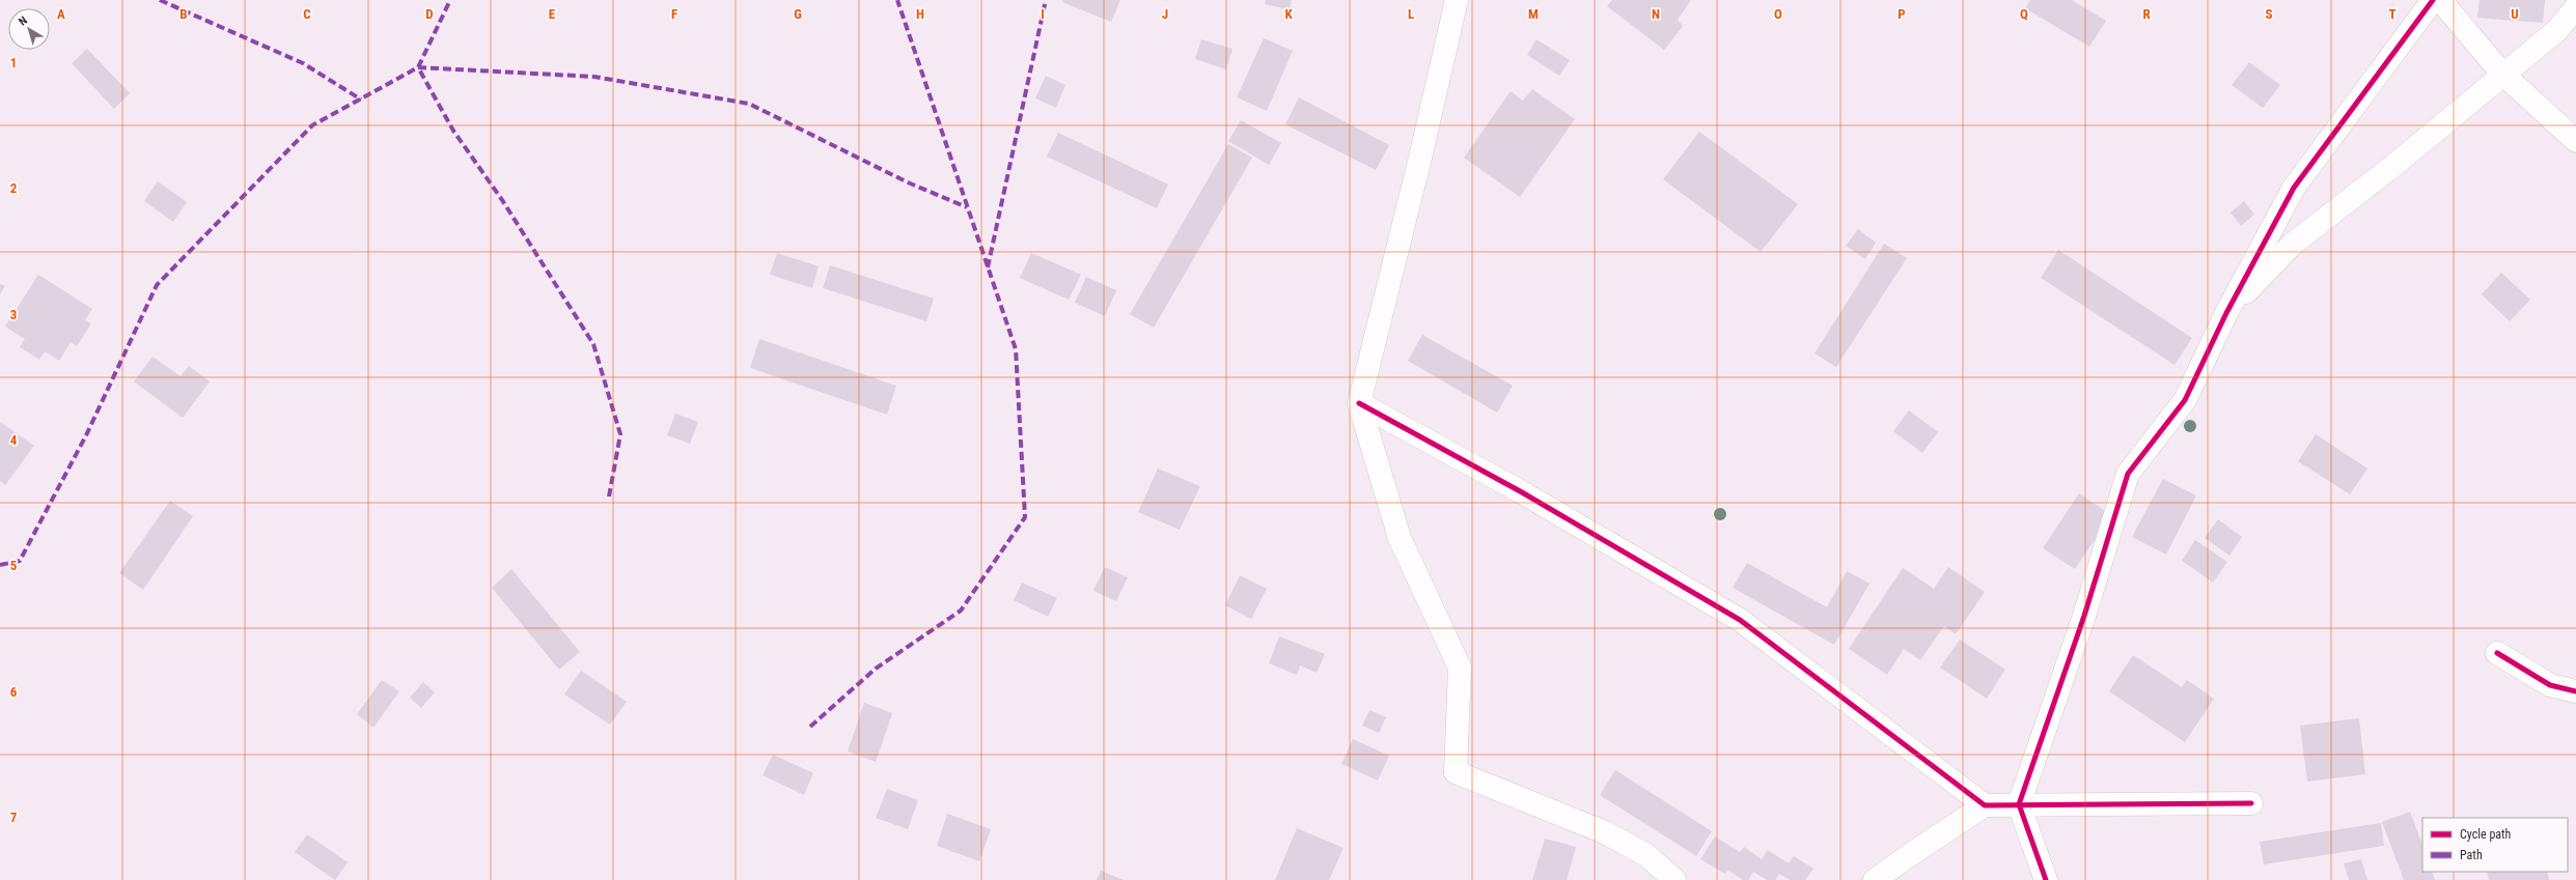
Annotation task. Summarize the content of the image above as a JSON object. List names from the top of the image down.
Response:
{
  "legend": ["Cycle path", "Path"],
  "north": "top left",
  "grid": {
    "columns": [
      "A",
      "B",
      "C",
      "D",
      "E",
      "F",
      "G",
      "H",
      "I",
      "J",
      "K",
      "L",
      "M",
      "N",
      "O",
      "P",
      "Q",
      "R",
      "S",
      "T",
      "U"
    ],
    "rows": [
      "1",
      "2",
      "3",
      "4",
      "5",
      "6",
      "7"
    ]
  }
}
